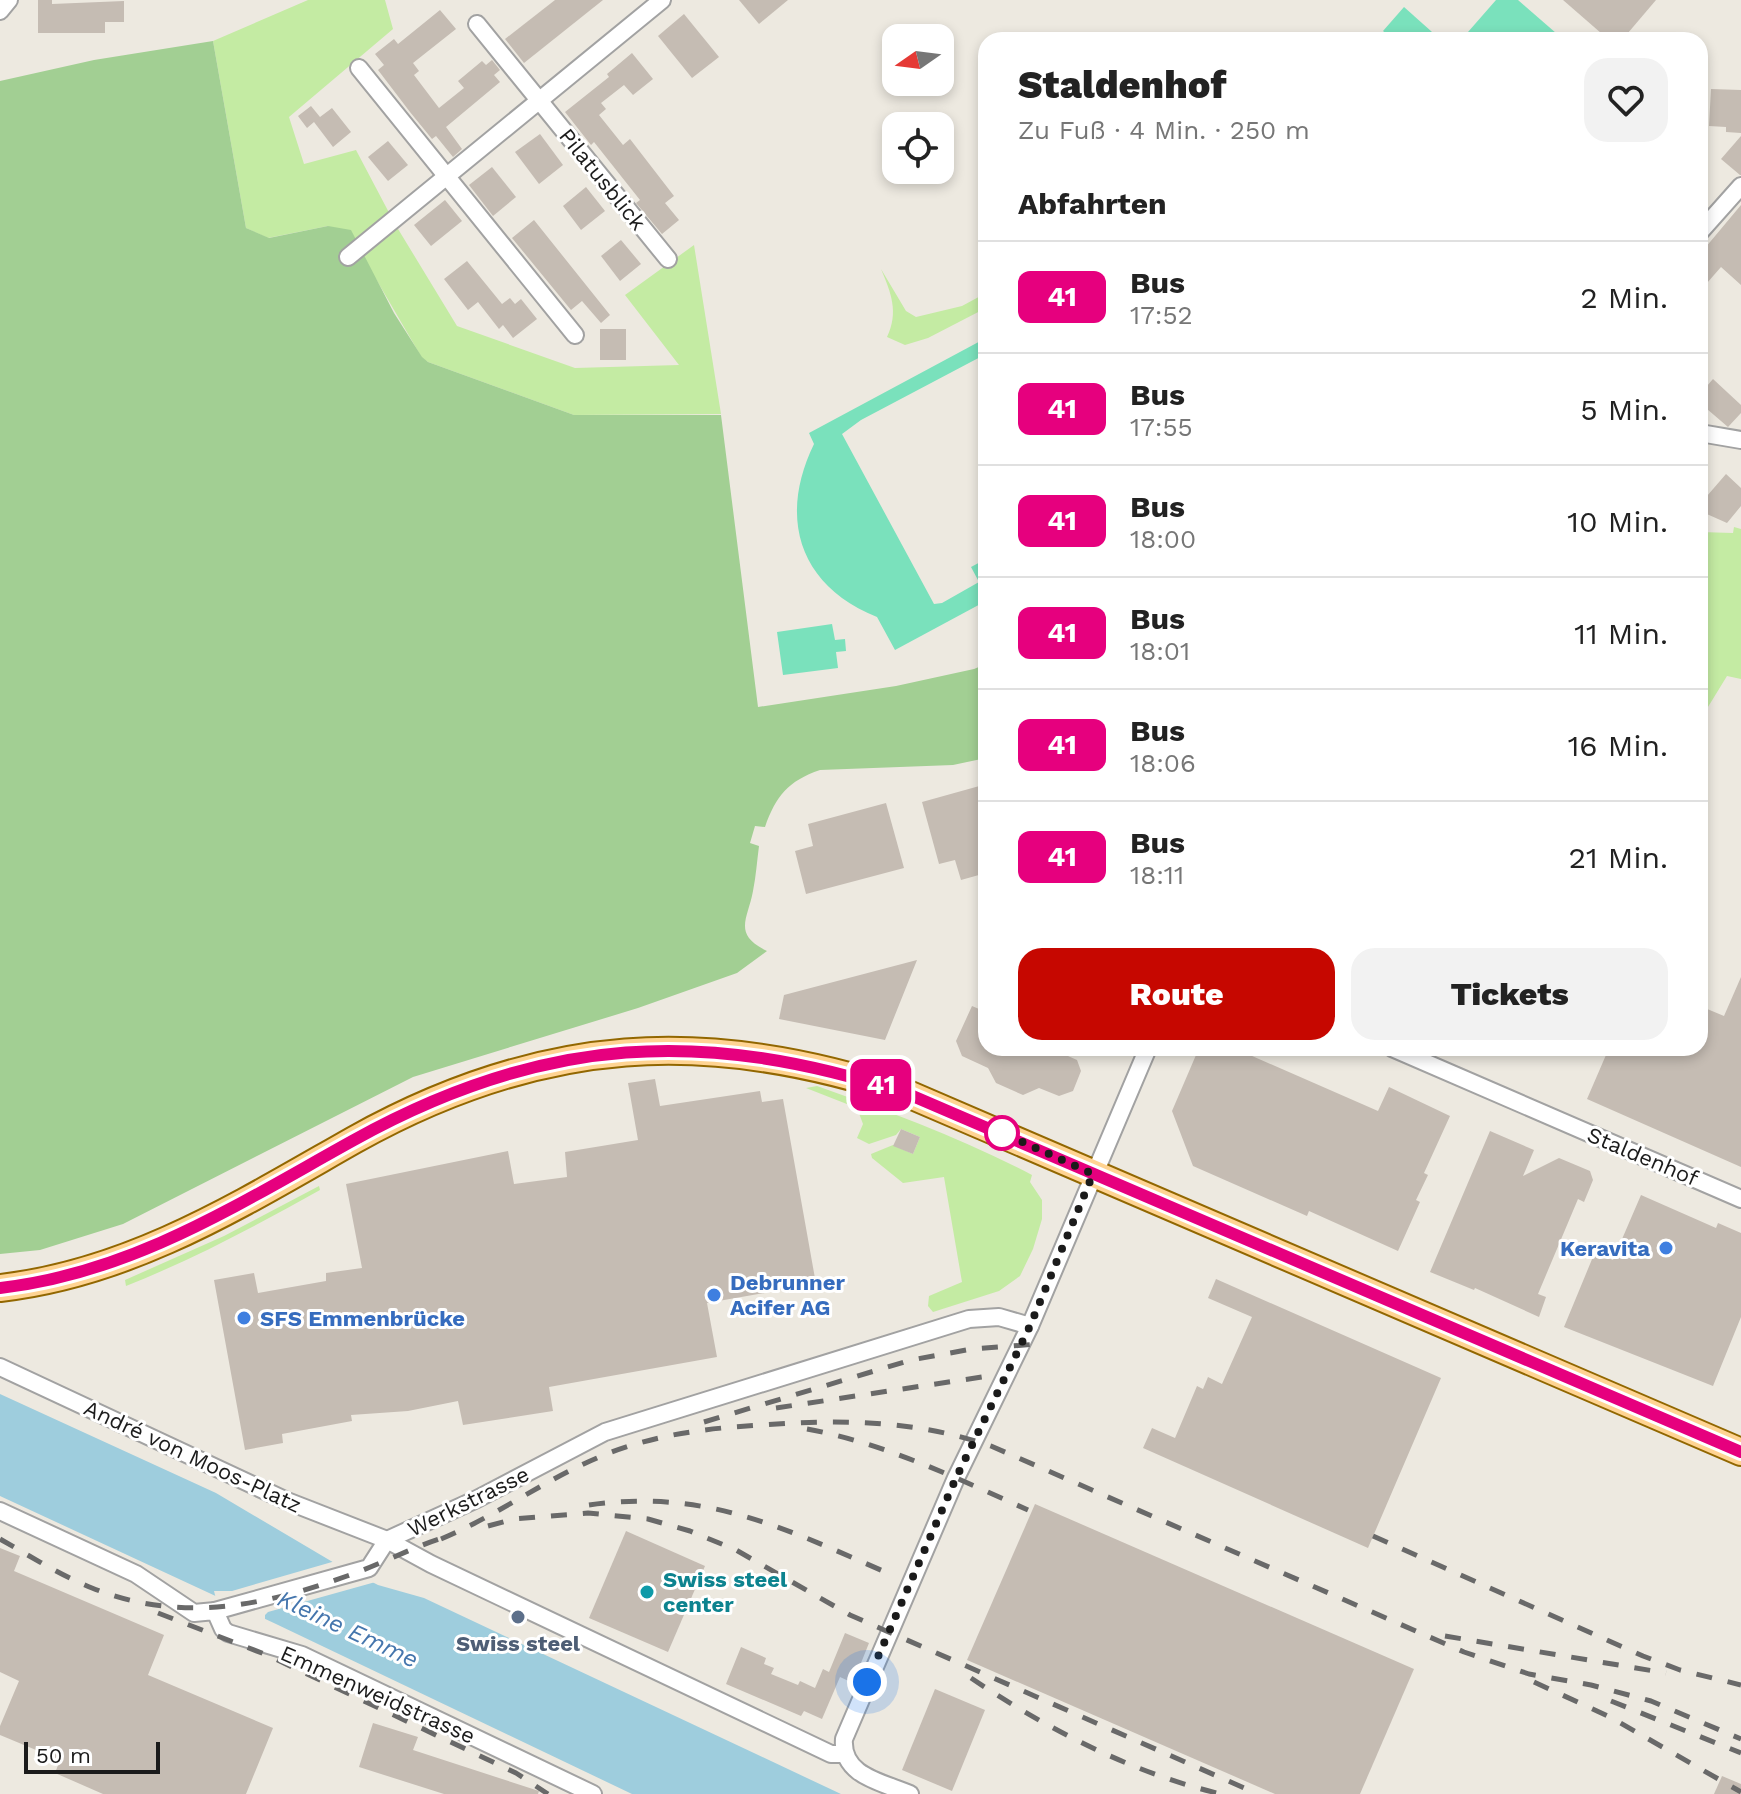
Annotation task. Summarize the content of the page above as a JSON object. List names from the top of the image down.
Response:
{
  "streets": {
    "street": [
      "Pilatusblick",
      "Staldenhof",
      "André von Moos-Platz",
      "Werkstrasse",
      "Emmenweidstrasse"
    ]
  },
  "crossings": [
    ["André von Moos-Platz", "Werkstrasse"]
  ],
  "water": ["Kleine Emme"],
  "places": [
    "Keravita",
    "Debrunner Acifer AG",
    "SFS Emmenbrücke",
    "Swiss steel center",
    "Swiss steel"
  ],
  "lines": ["bus line 41"],
  "scale_bar": "50 m",
  "north": "left",
  "page": {
    "on_map": "41",
    "heading": [
      ["Staldenhof", "Zu Fuß · 4 Min. · 250 m"],
      "Abfahrten"
    ],
    "list": [
      {
        "mark": "41",
        "name": "Bus",
        "note": "17:52",
        "value": "2 Min."
      },
      {
        "mark": "41",
        "name": "Bus",
        "note": "17:55",
        "value": "5 Min."
      },
      {
        "mark": "41",
        "name": "Bus",
        "note": "18:00",
        "value": "10 Min."
      },
      {
        "mark": "41",
        "name": "Bus",
        "note": "18:01",
        "value": "11 Min."
      },
      {
        "mark": "41",
        "name": "Bus",
        "note": "18:06",
        "value": "16 Min."
      },
      {
        "mark": "41",
        "name": "Bus",
        "note": "18:11",
        "value": "21 Min."
      }
    ],
    "buttons": ["Route", "Tickets"],
    "scale": "50 m"
  }
}
